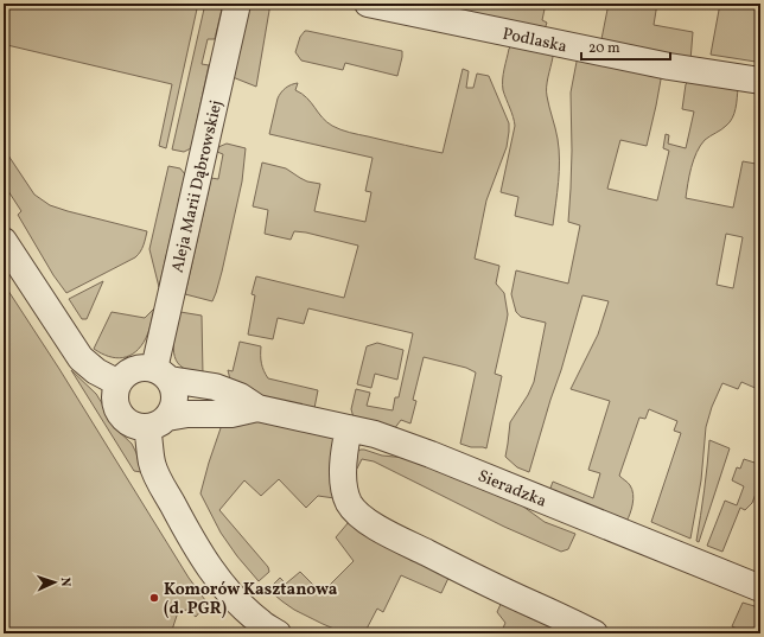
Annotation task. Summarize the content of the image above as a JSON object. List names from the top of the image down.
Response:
{
  "streets": {
    "street": ["Podlaska", "Aleja Marii Dąbrowskiej", "Sieradzka"]
  },
  "crossings": [
    ["Aleja Marii Dąbrowskiej", "Sieradzka"]
  ],
  "places": ["Komorów Kasztanowa (d. PGR)"],
  "scale_bar": "20 m",
  "north": "right"
}
